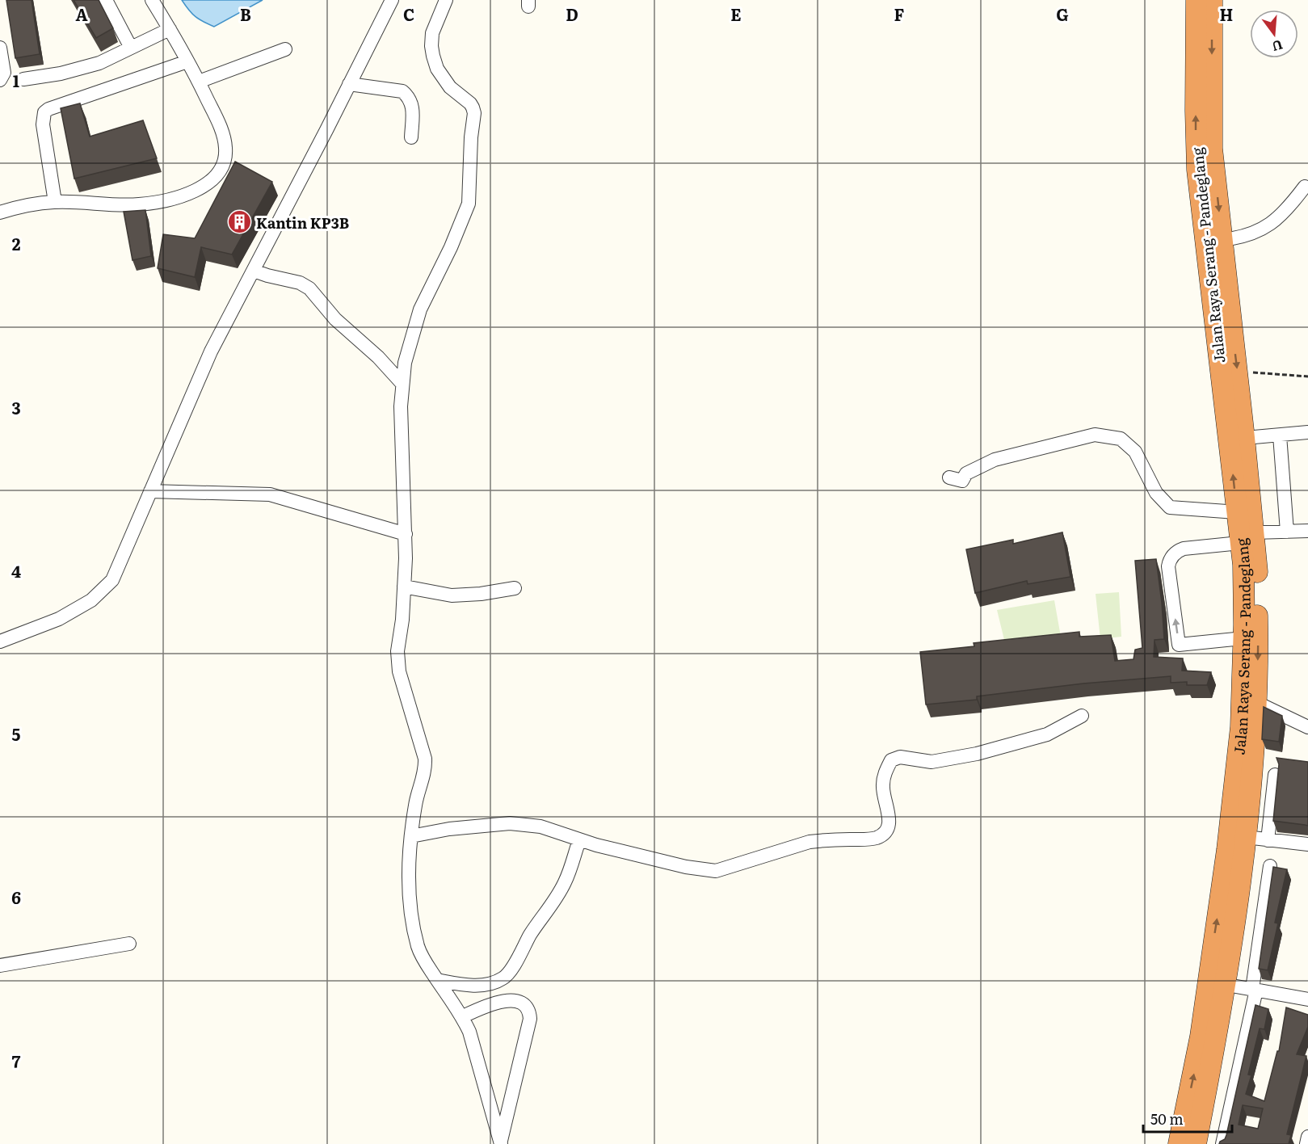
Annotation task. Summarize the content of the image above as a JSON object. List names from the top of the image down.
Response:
{
  "streets": {
    "highway": ["Jalan Raya Serang - Pandeglang"]
  },
  "places": {
    "building": ["Kantin KP3B"]
  },
  "scale_bar": "50 m",
  "north": "bottom",
  "grid": {
    "columns": [
      "A",
      "B",
      "C",
      "D",
      "E",
      "F",
      "G",
      "H"
    ],
    "rows": [
      "1",
      "2",
      "3",
      "4",
      "5",
      "6",
      "7"
    ]
  }
}
